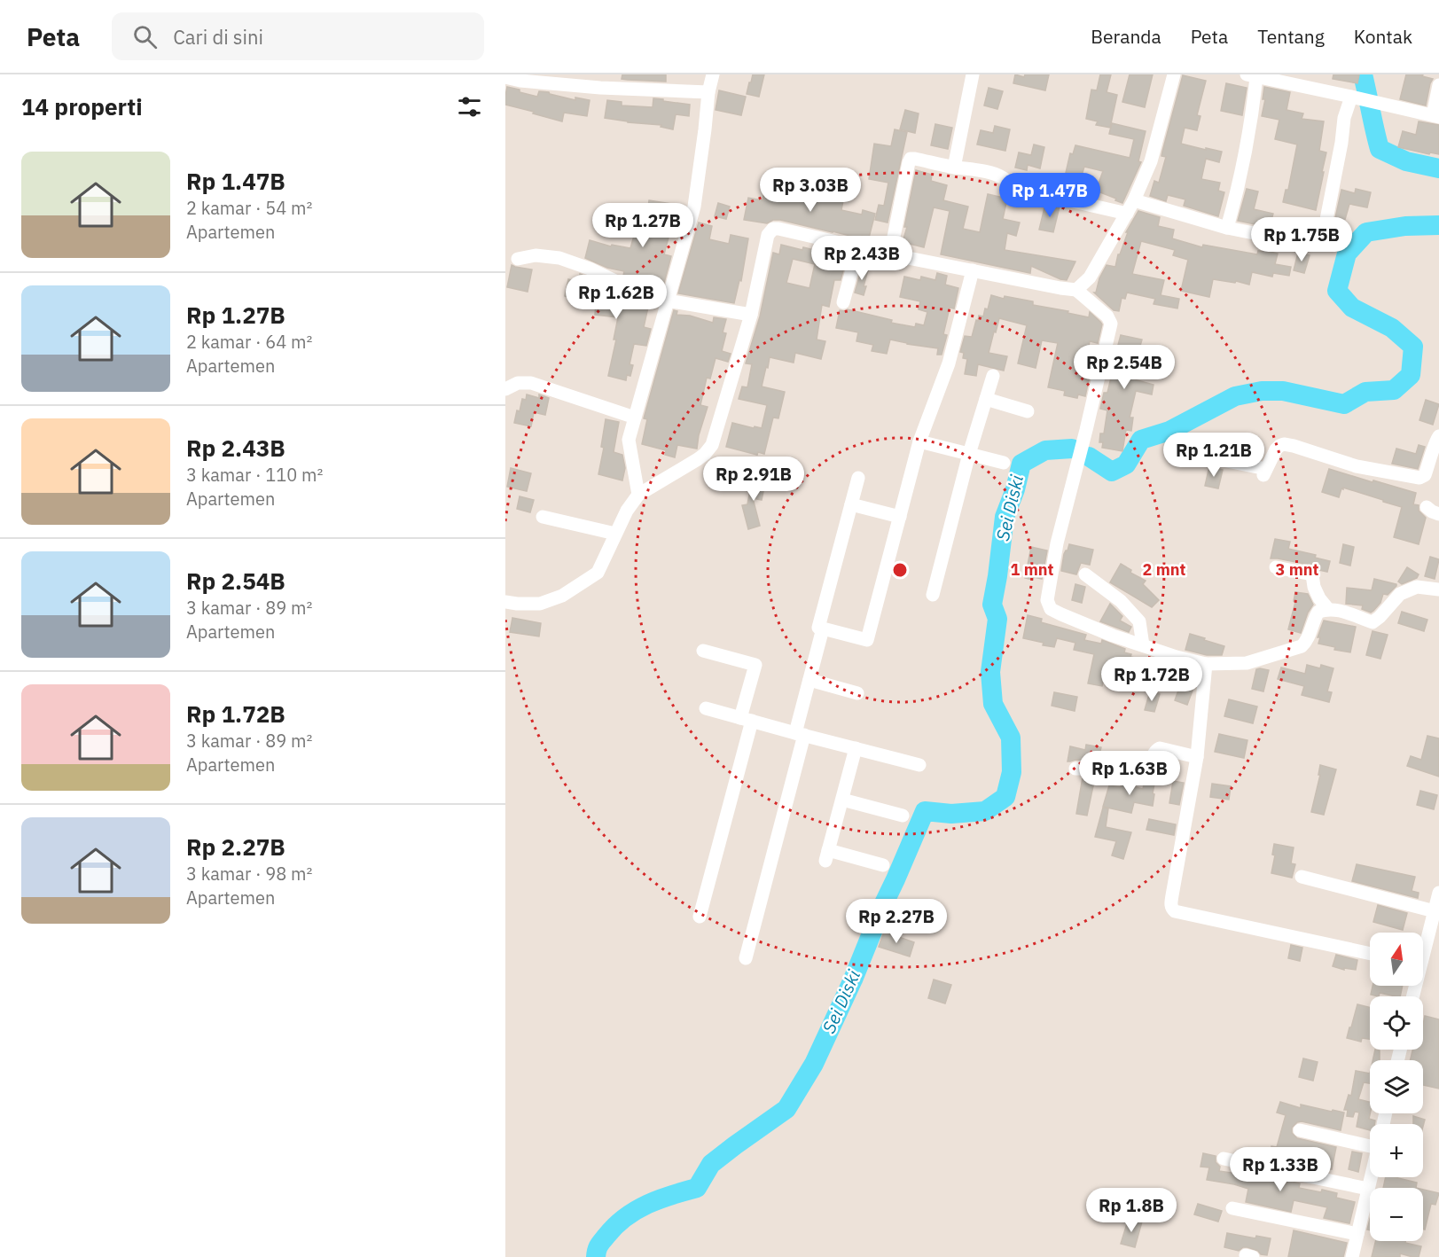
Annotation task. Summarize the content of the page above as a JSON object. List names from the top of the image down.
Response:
{
  "water": ["Sei Diski"],
  "north": "top",
  "page": {
    "header": "Peta",
    "search": "Cari di sini",
    "nav": [
      "Beranda",
      "Peta",
      "Tentang",
      "Kontak"
    ],
    "heading": "14 properti",
    "list": [
      {
        "name": "Rp 1.47B",
        "note": "2 kamar · 54 m² · Apartemen"
      },
      {
        "name": "Rp 1.27B",
        "note": "2 kamar · 64 m² · Apartemen"
      },
      {
        "name": "Rp 2.43B",
        "note": "3 kamar · 110 m² · Apartemen"
      },
      {
        "name": "Rp 2.54B",
        "note": "3 kamar · 89 m² · Apartemen"
      },
      {
        "name": "Rp 1.72B",
        "note": "3 kamar · 89 m² · Apartemen"
      },
      {
        "name": "Rp 2.27B",
        "note": "3 kamar · 98 m² · Apartemen"
      }
    ],
    "price": [
      "Rp 3.03B",
      "Rp 1.47B",
      "Rp 1.27B",
      "Rp 1.75B",
      "Rp 2.43B",
      "Rp 1.62B",
      "Rp 2.54B",
      "Rp 1.21B",
      "Rp 2.91B",
      "Rp 1.72B",
      "Rp 1.63B",
      "Rp 2.27B",
      "Rp 1.33B",
      "Rp 1.8B"
    ],
    "map_buttons": ["+", "−"]
  },
  "rings": ["1 mnt", "2 mnt", "3 mnt"]
}
